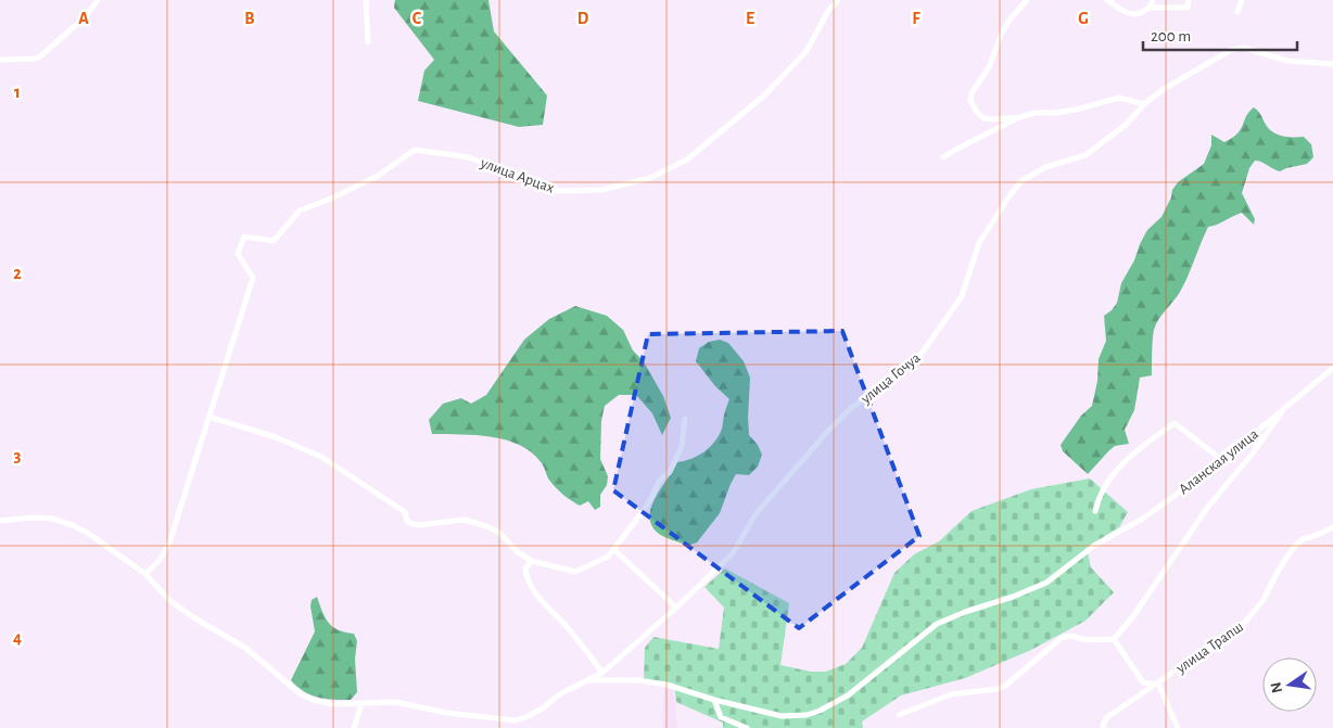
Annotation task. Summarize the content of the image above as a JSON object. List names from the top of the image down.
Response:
{
  "streets": {
    "street": [
      "улица Арцах",
      "улица Гочуа",
      "Аланская улица",
      "улица Трапш"
    ]
  },
  "crossings": [
    ["улица Гочуа", "Аланская улица"]
  ],
  "scale_bar": "200 m",
  "north": "left",
  "grid": {
    "columns": [
      "A",
      "B",
      "C",
      "D",
      "E",
      "F",
      "G"
    ],
    "rows": [
      "1",
      "2",
      "3",
      "4"
    ]
  }
}
